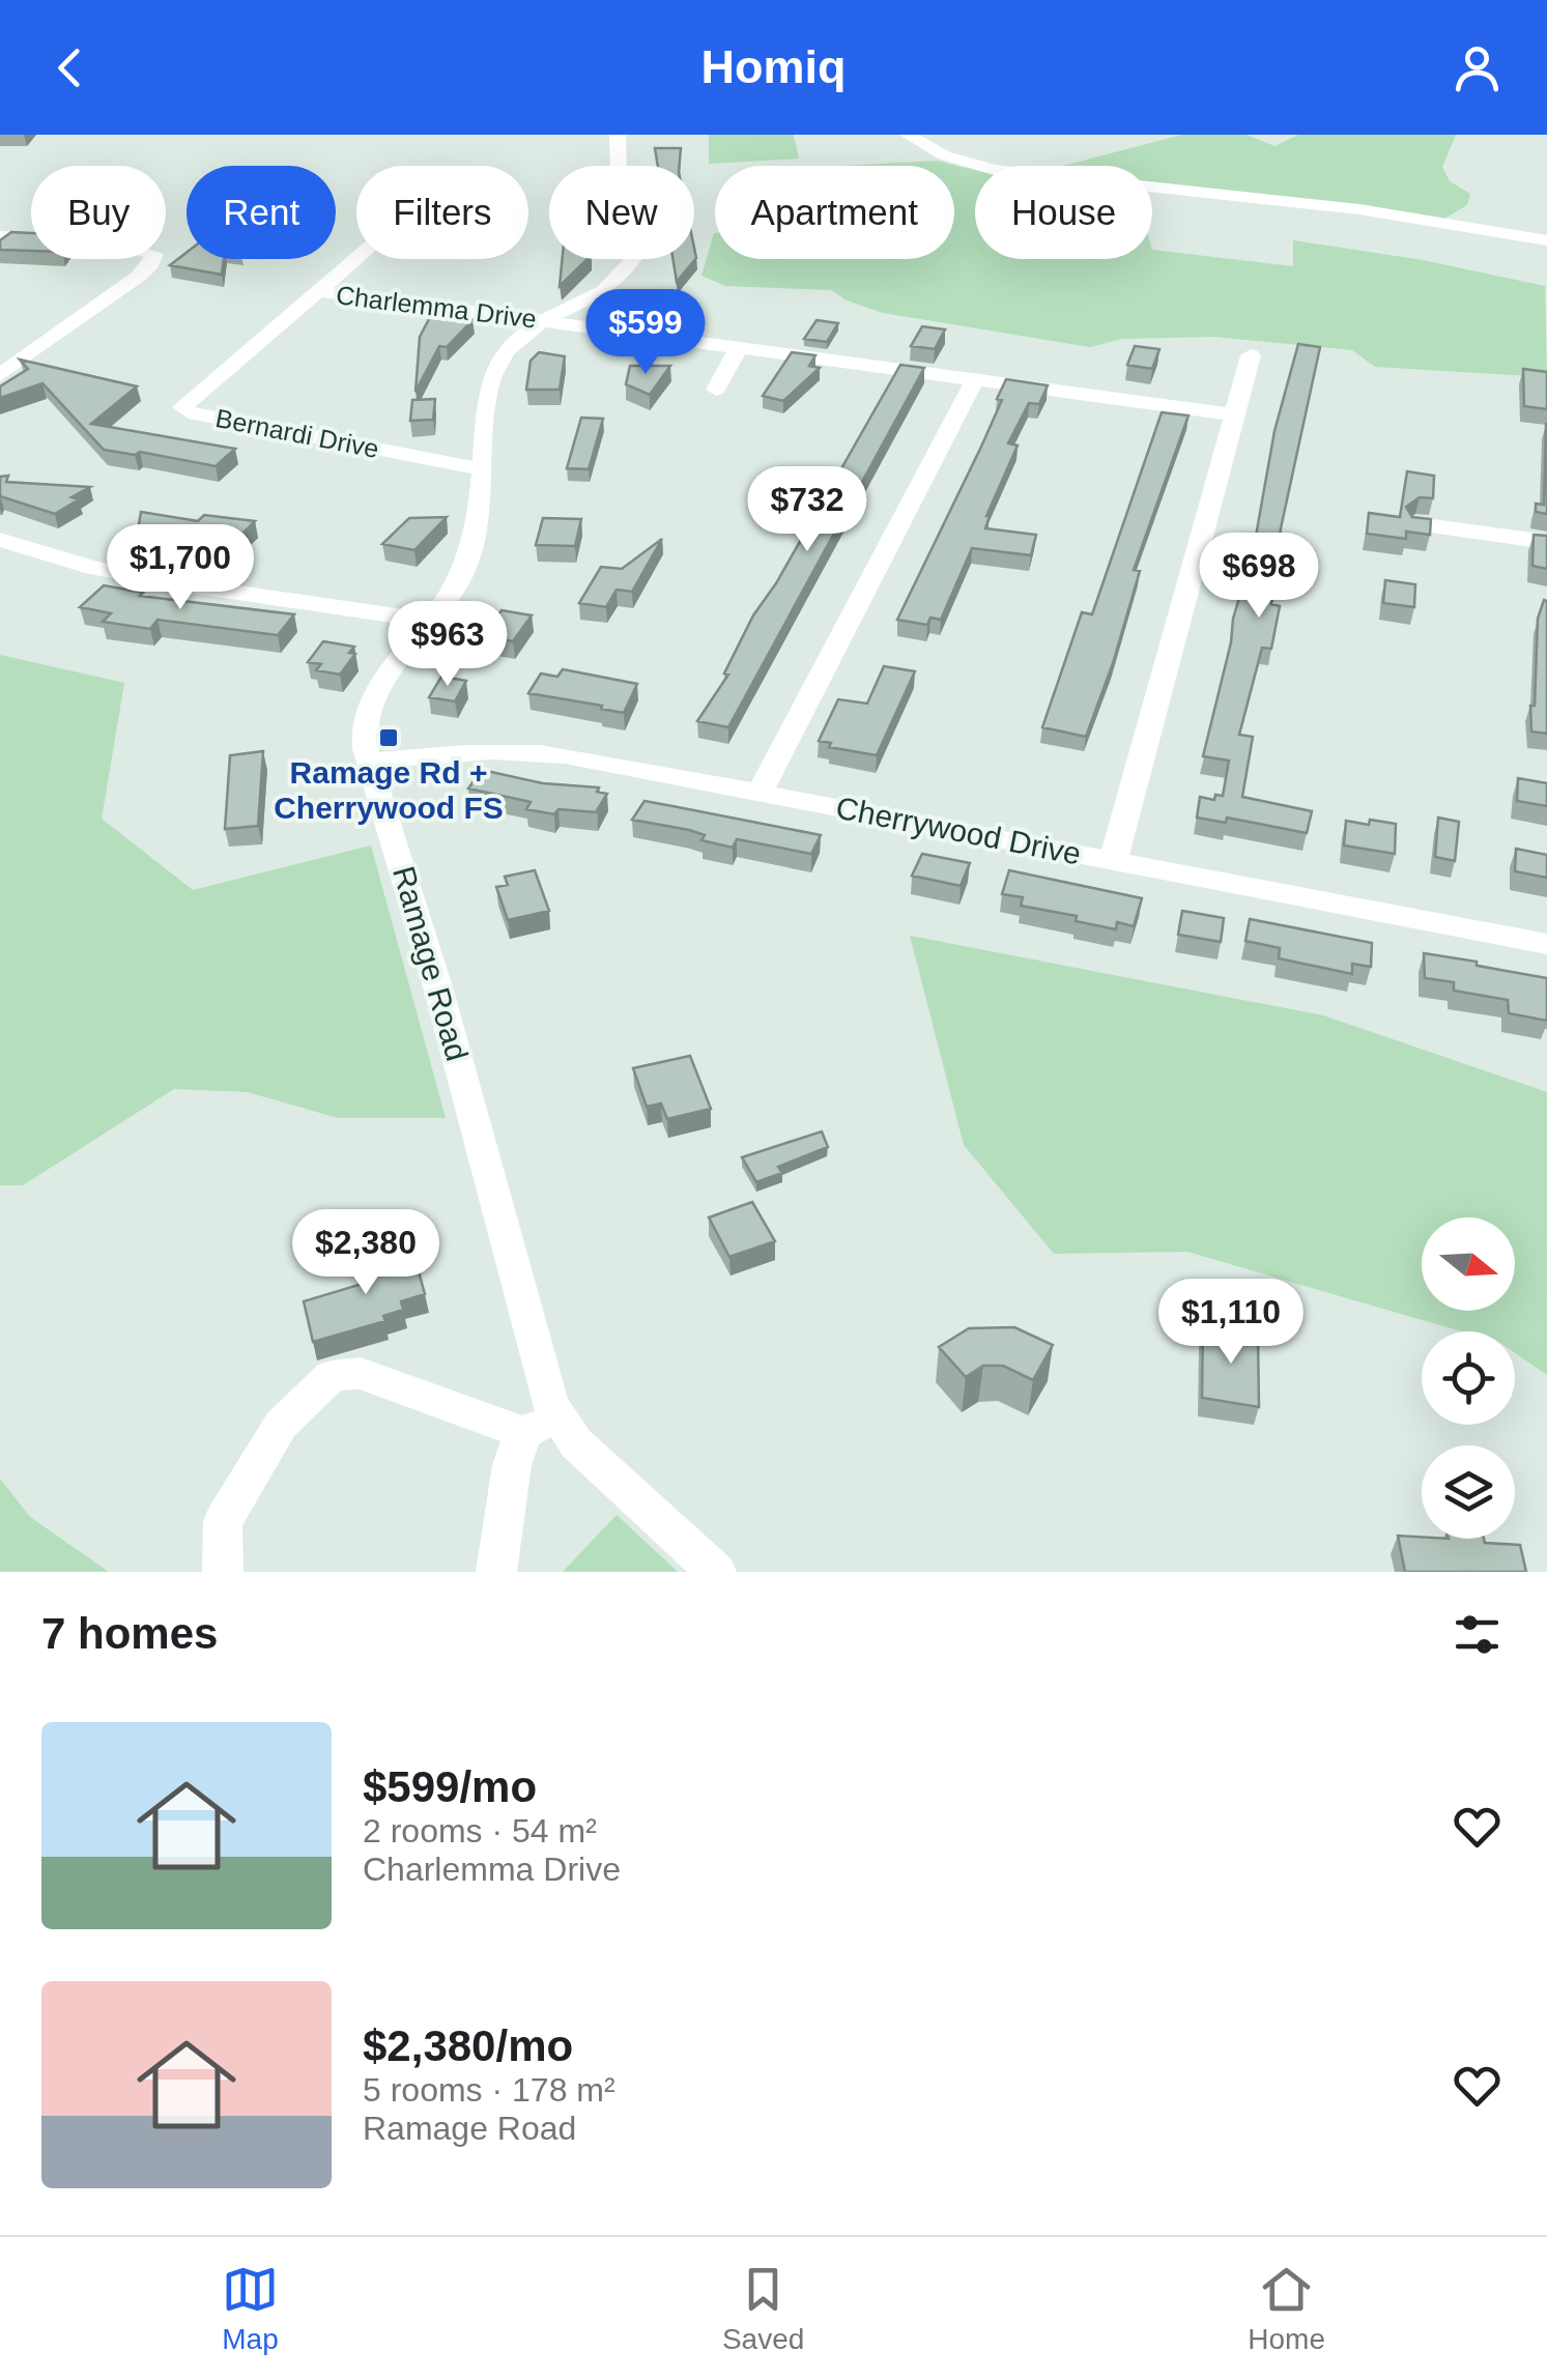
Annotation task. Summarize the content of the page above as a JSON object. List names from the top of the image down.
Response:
{
  "streets": {
    "street": [
      "Charlemma Drive",
      "Bernardi Drive",
      "Cherrywood Drive",
      "Ramage Road"
    ]
  },
  "crossings": [
    ["Charlemma Drive", "Bernardi Drive"],
    ["Charlemma Drive", "Ramage Road"],
    ["Bernardi Drive", "Ramage Road"],
    ["Cherrywood Drive", "Ramage Road"]
  ],
  "places": {
    "transit": ["Ramage Rd + Cherrywood FS"]
  },
  "north": "right",
  "page": {
    "header": "Homiq",
    "chip": [
      "Buy",
      "Rent",
      "Filters",
      "New",
      "Apartment",
      "House"
    ],
    "price": [
      "$599",
      "$732",
      "$1,700",
      "$698",
      "$963",
      "$2,380",
      "$1,110"
    ],
    "heading": "7 homes",
    "list": [
      {
        "name": "$599/mo",
        "note": "2 rooms · 54 m² · Charlemma Drive"
      },
      {
        "name": "$2,380/mo",
        "note": "5 rooms · 178 m² · Ramage Road"
      }
    ],
    "tabs": ["Map", "Saved", "Home"]
  }
}
